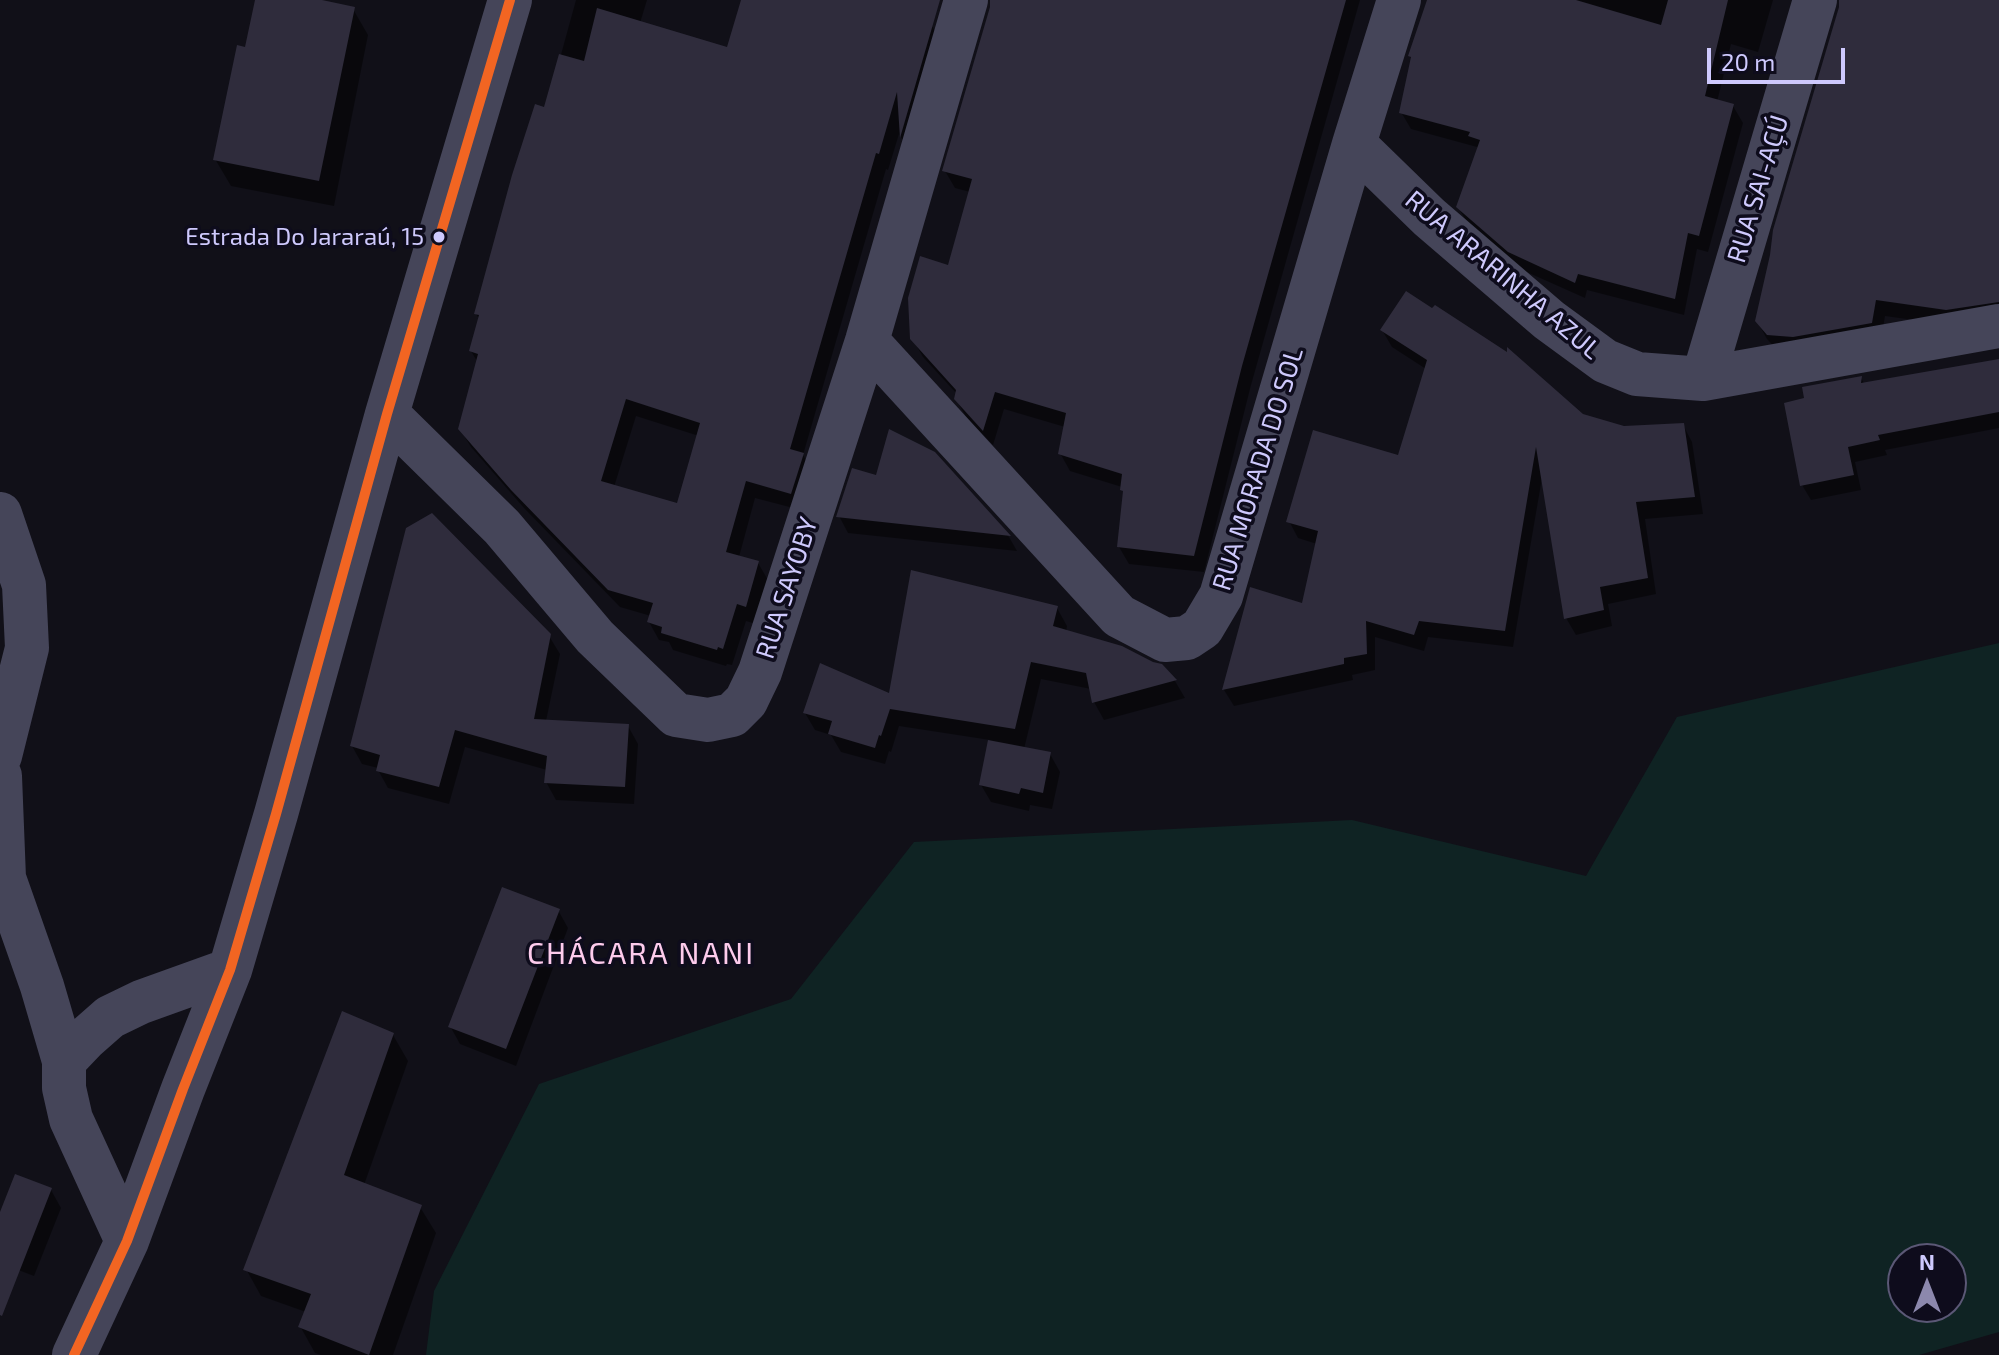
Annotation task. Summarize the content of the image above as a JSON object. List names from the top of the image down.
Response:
{
  "streets": {
    "street": [
      "RUA SAI-AÇÚ",
      "RUA ARARINHA AZUL",
      "RUA MORADA DO SOL",
      "RUA SAYOBY"
    ]
  },
  "crossings": [
    ["RUA SAI-AÇÚ", "RUA ARARINHA AZUL"],
    ["RUA ARARINHA AZUL", "RUA MORADA DO SOL"],
    ["RUA MORADA DO SOL", "RUA SAYOBY"]
  ],
  "districts": ["CHÁCARA NANI"],
  "places": ["Estrada Do Jararaú, 15"],
  "scale_bar": "20 m",
  "north": "top"
}
